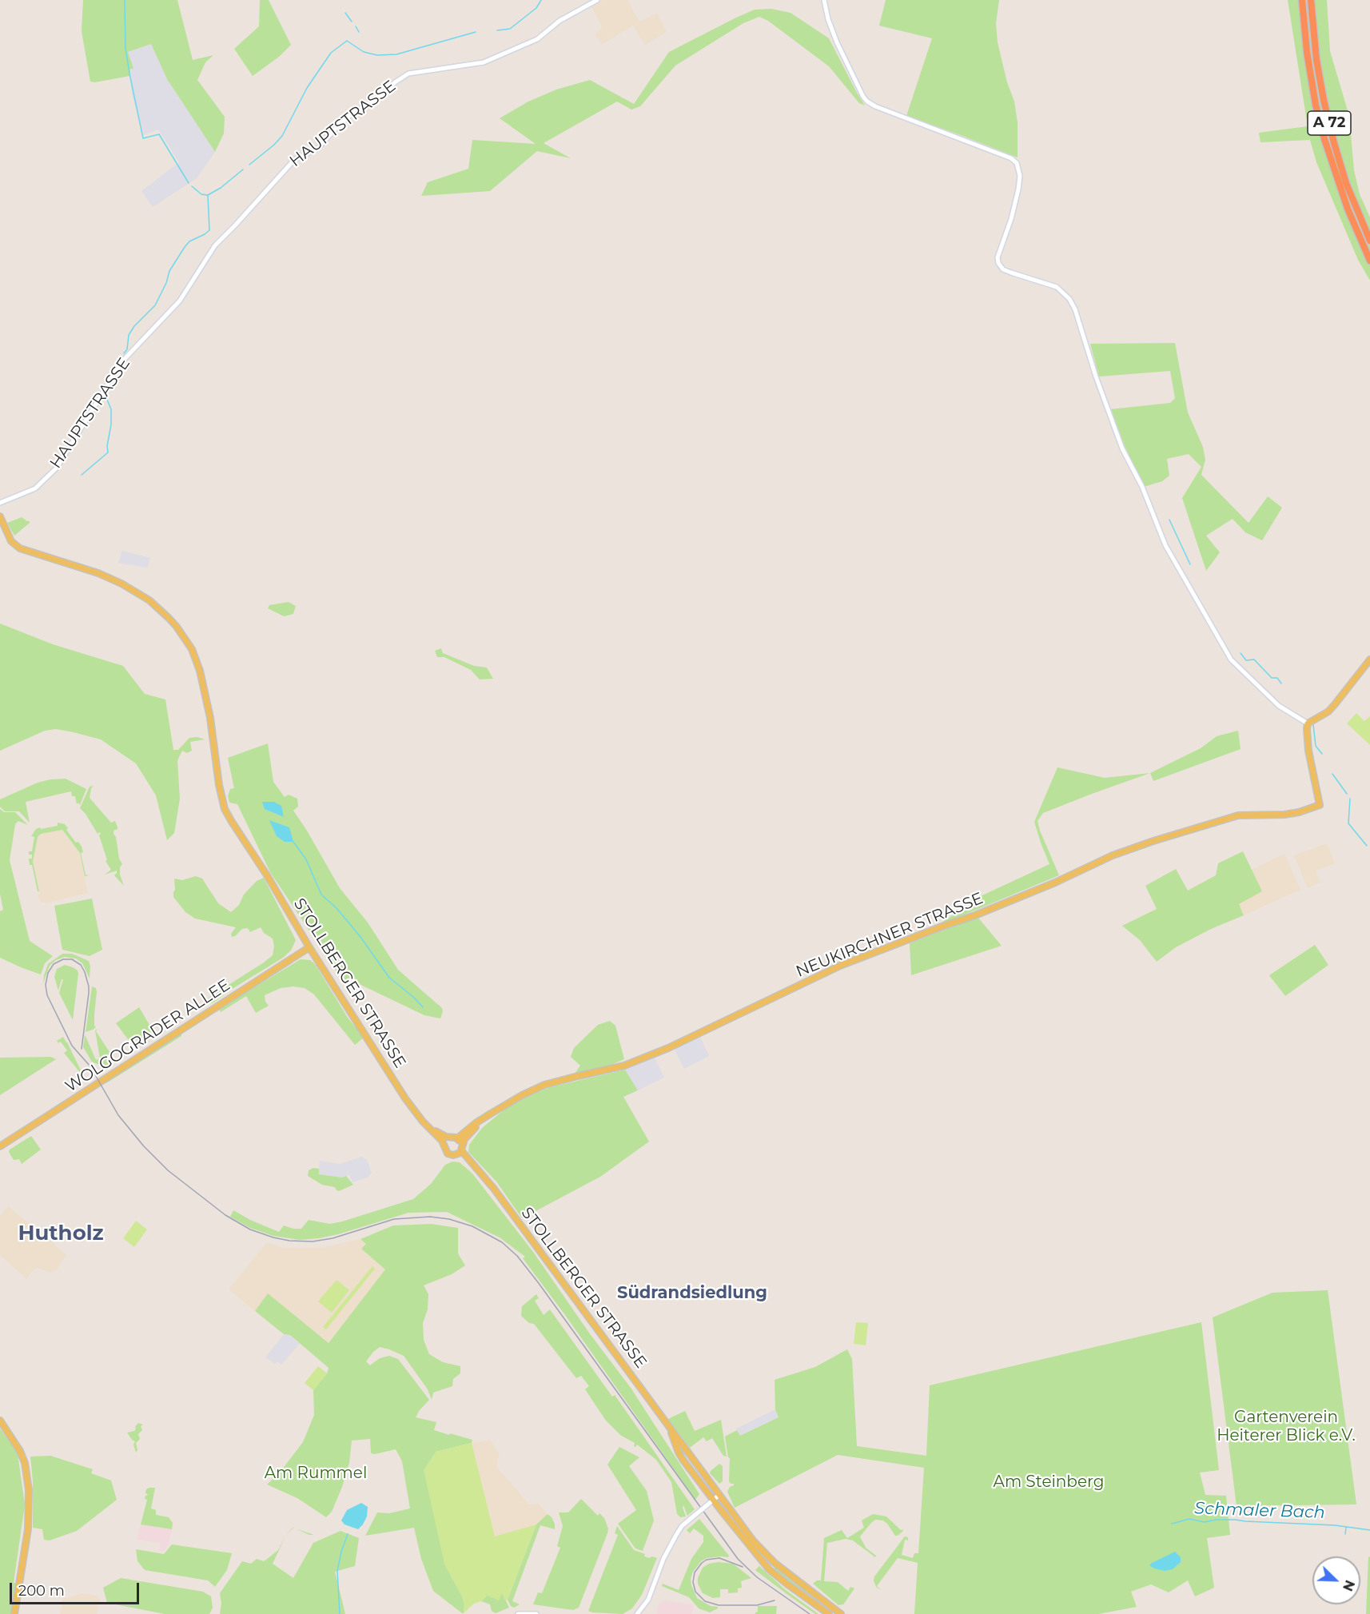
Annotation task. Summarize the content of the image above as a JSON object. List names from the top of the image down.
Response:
{
  "streets": {
    "highway": ["A 72"],
    "main road": ["NEUKIRCHNER STRASSE", "STOLLBERGER STRASSE", "WOLGOGRADER ALLEE"],
    "street": ["HAUPTSTRASSE"]
  },
  "crossings": [
    ["NEUKIRCHNER STRASSE", "STOLLBERGER STRASSE"],
    ["STOLLBERGER STRASSE", "WOLGOGRADER ALLEE"]
  ],
  "districts": ["Hutholz", "Südrandsiedlung"],
  "water": ["Schmaler Bach"],
  "parks": ["Gartenverein Heiterer Blick e.V.", "Am Rummel", "Am Steinberg"],
  "scale_bar": "200 m",
  "north": "bottom right"
}
